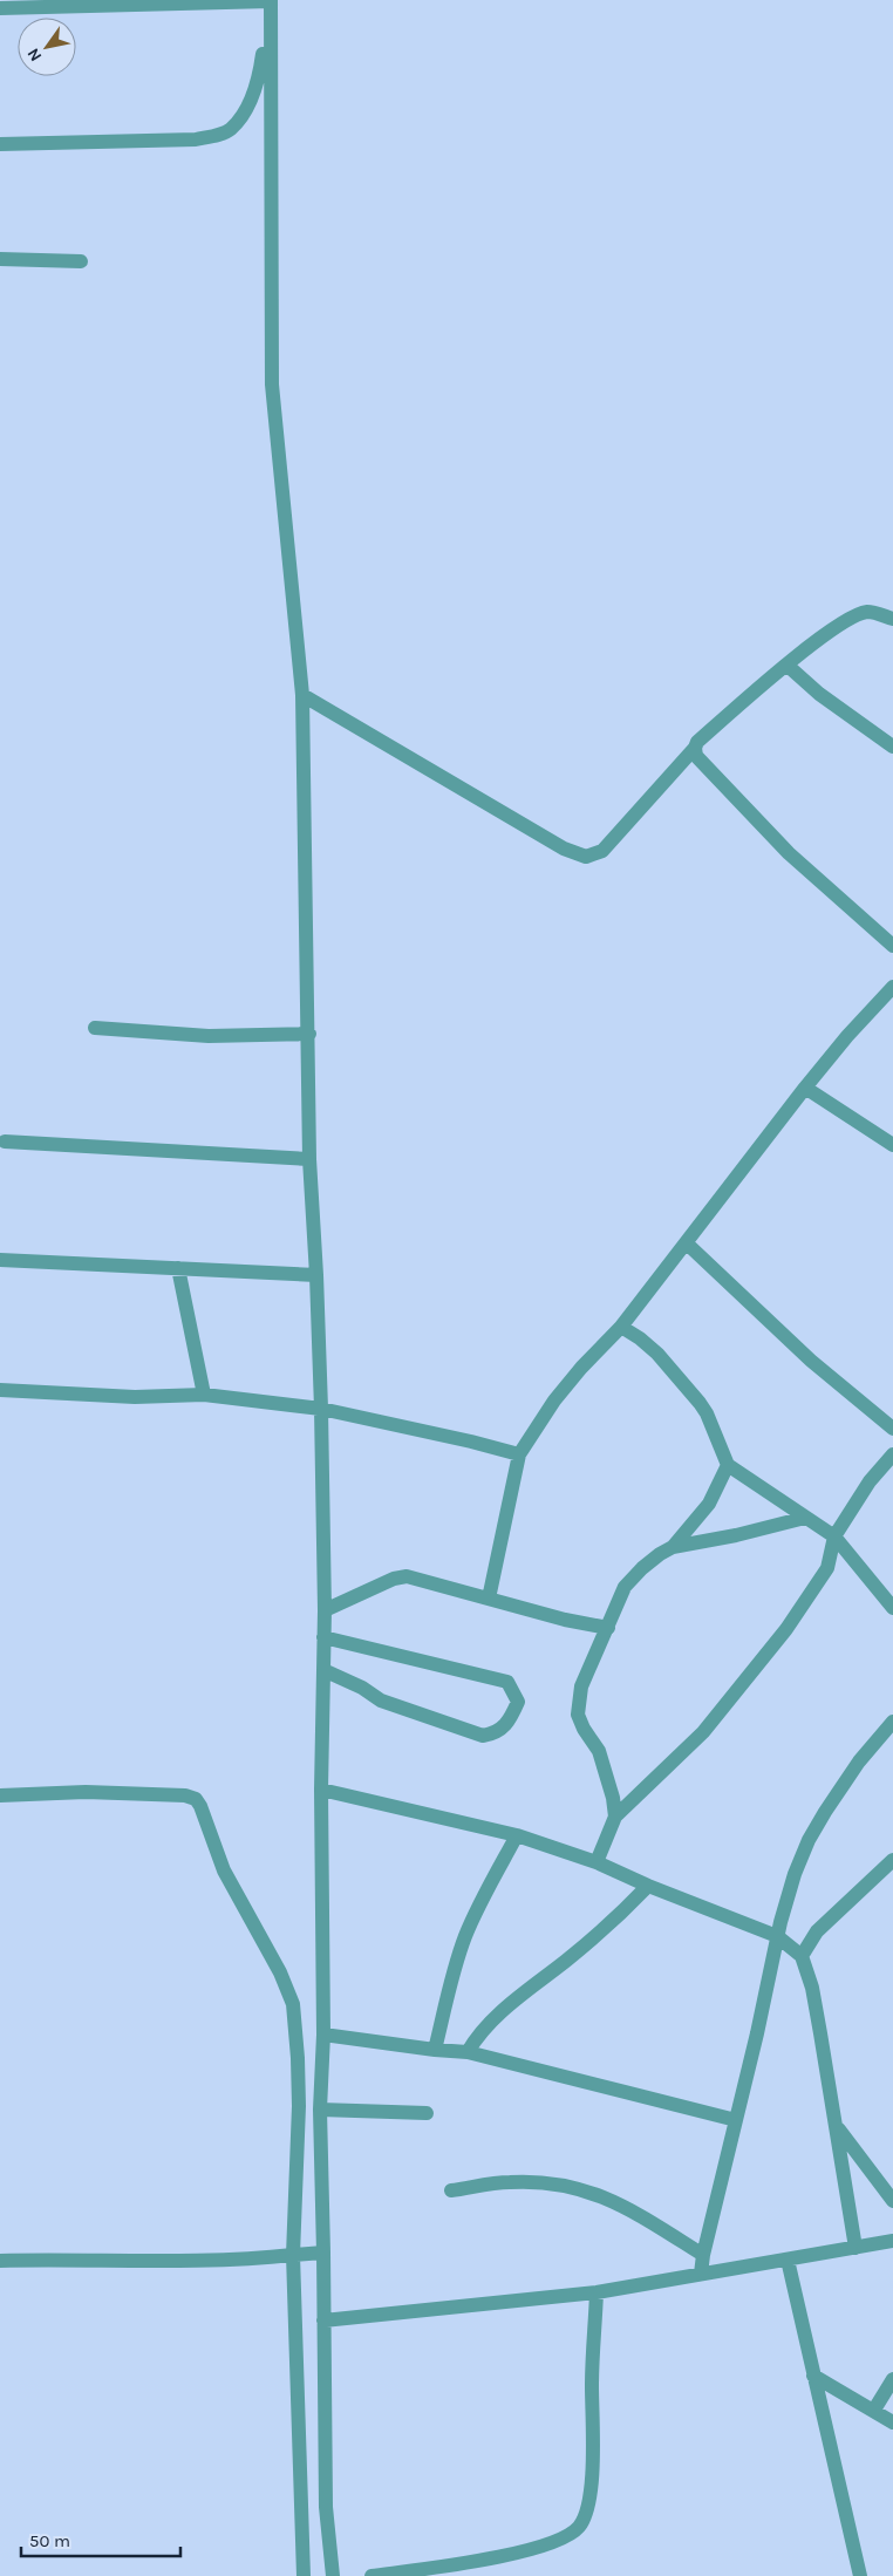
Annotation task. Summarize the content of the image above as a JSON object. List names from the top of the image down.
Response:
{
  "scale_bar": "50 m",
  "north": "bottom left"
}
